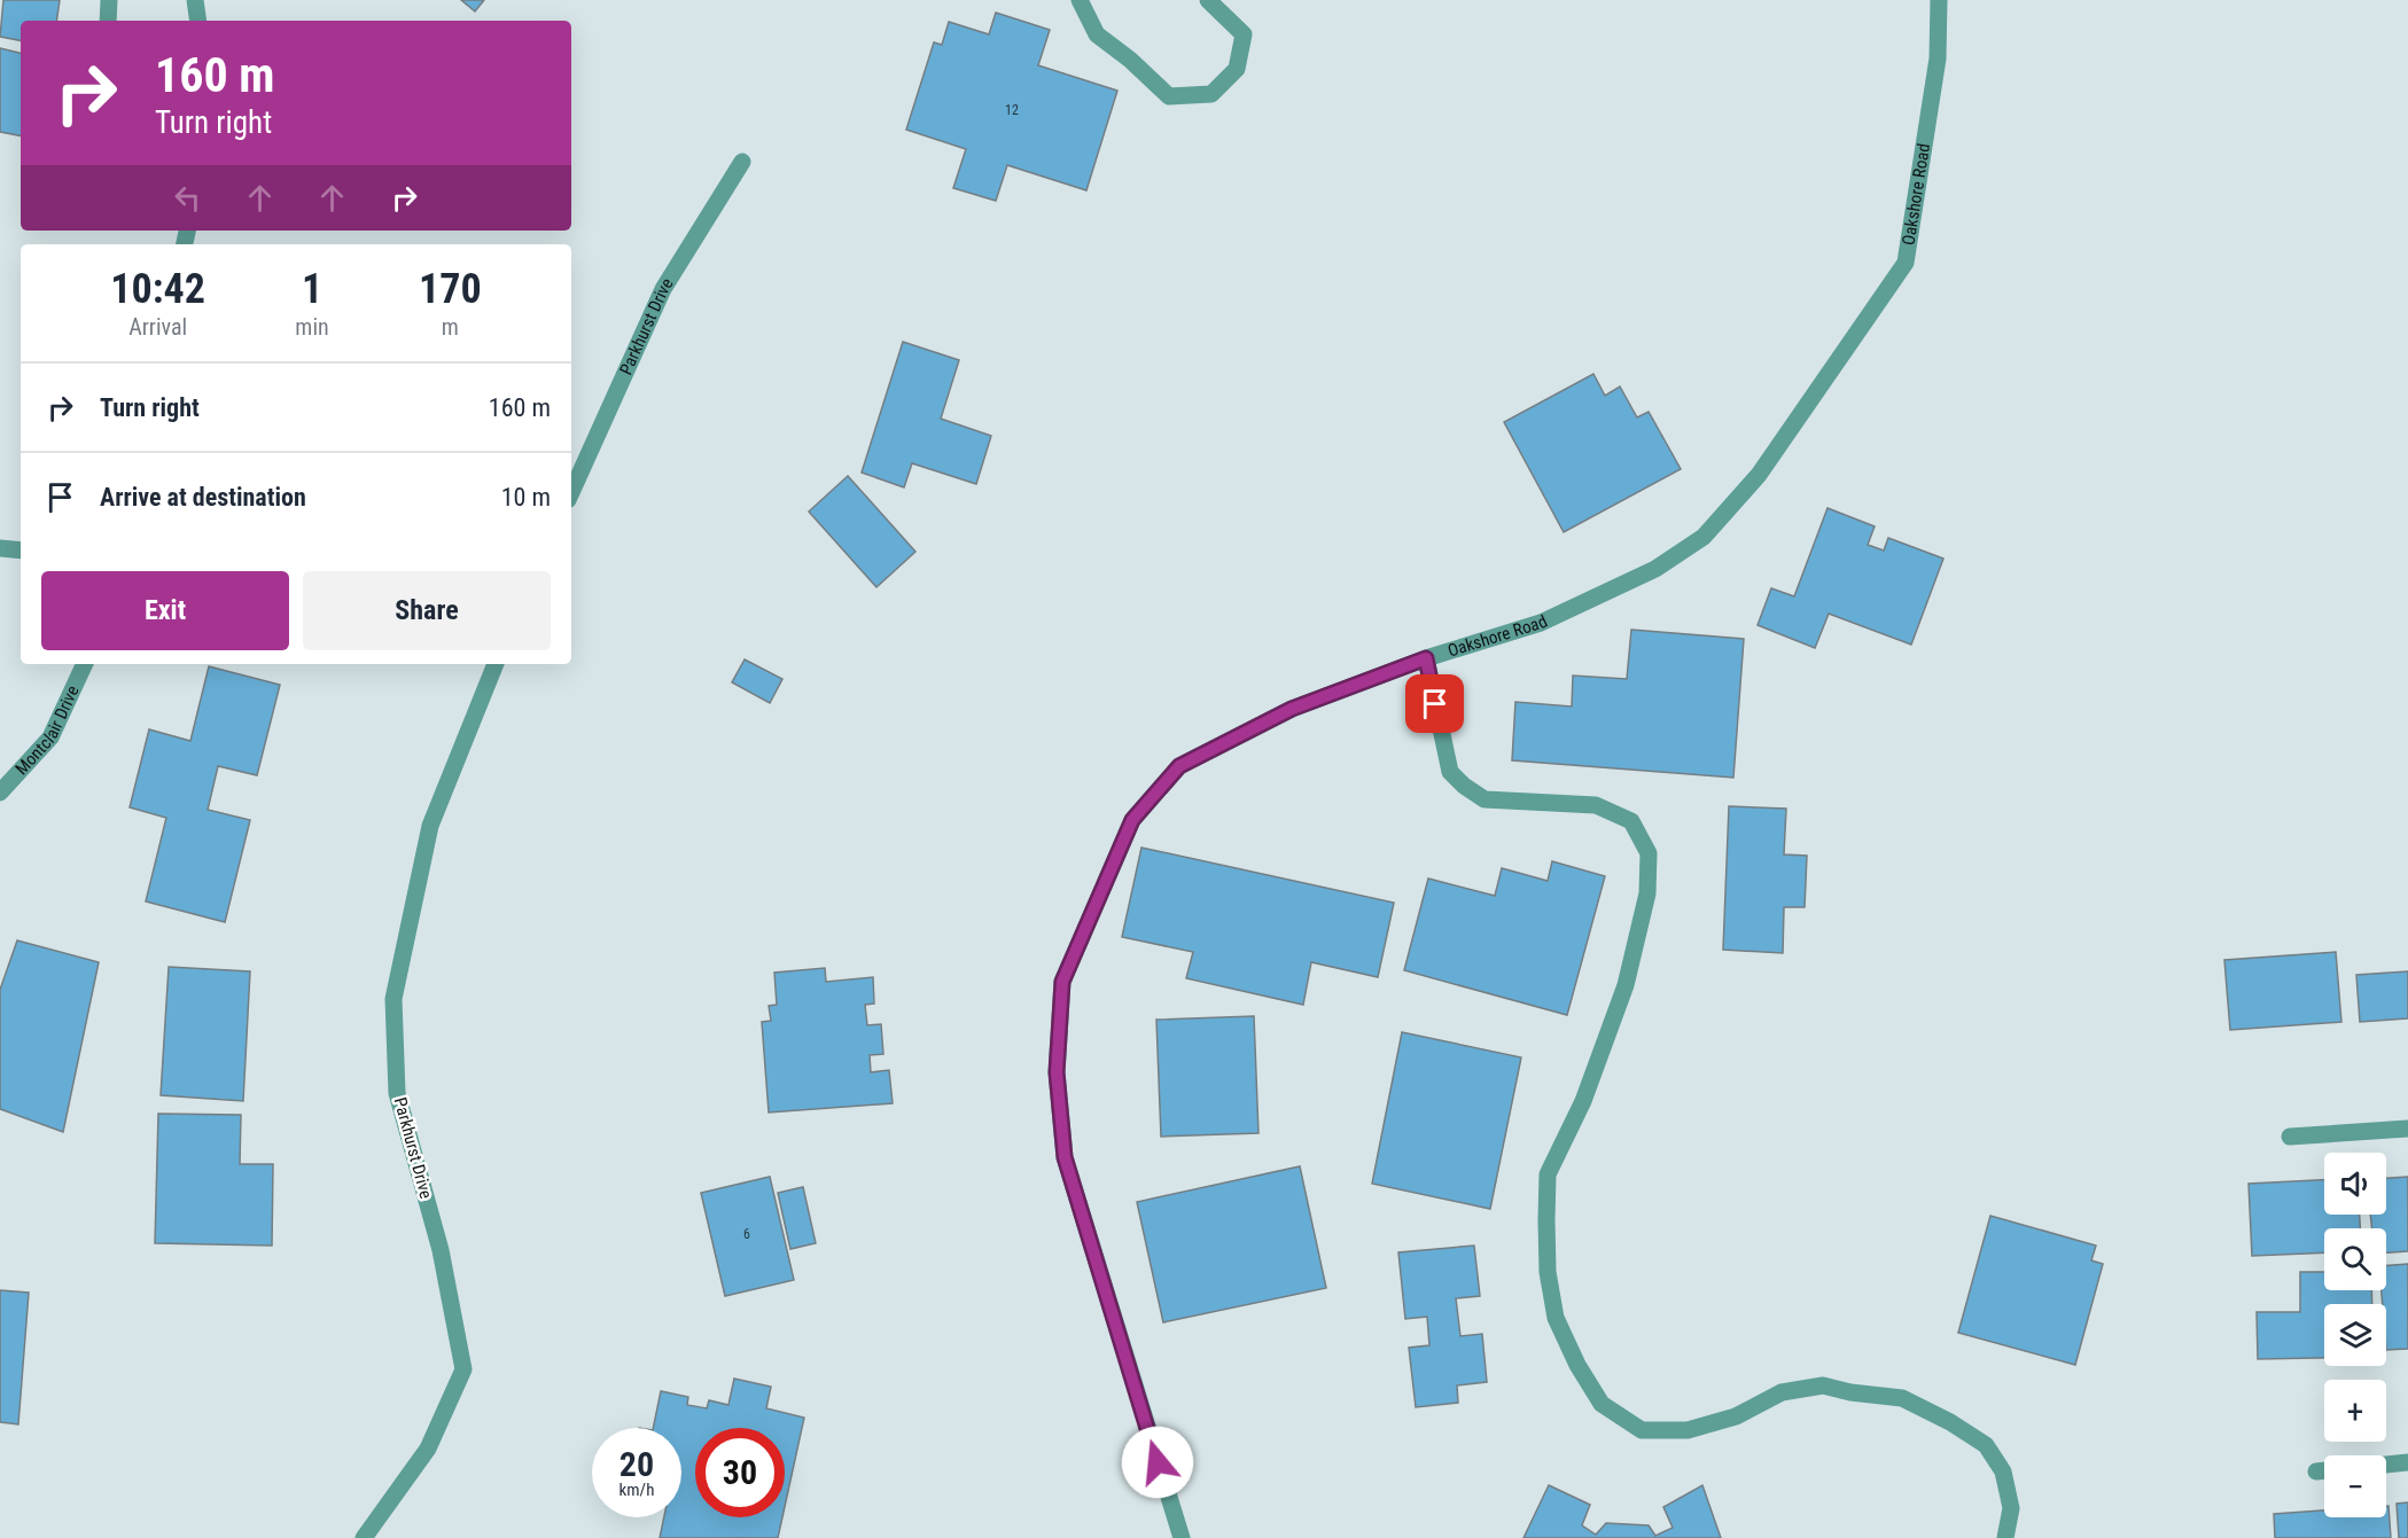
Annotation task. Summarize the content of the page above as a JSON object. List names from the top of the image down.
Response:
{
  "streets": {
    "street": ["Oakshore Road", "Parkhurst Drive", "Montclair Drive"]
  },
  "house_numbers": ["12", "6"],
  "page": {
    "turn": ["160 m", "Turn right"],
    "eta": [
      "10:42",
      "Arrival",
      "1",
      "min",
      "170",
      "m"
    ],
    "list": [
      {
        "name": "Turn right",
        "value": "160 m"
      },
      {
        "name": "Arrive at destination",
        "value": "10 m"
      }
    ],
    "buttons": ["Exit", "Share"],
    "map_buttons": ["+", "−"],
    "speed": "20 km/h",
    "limit": "30"
  }
}
